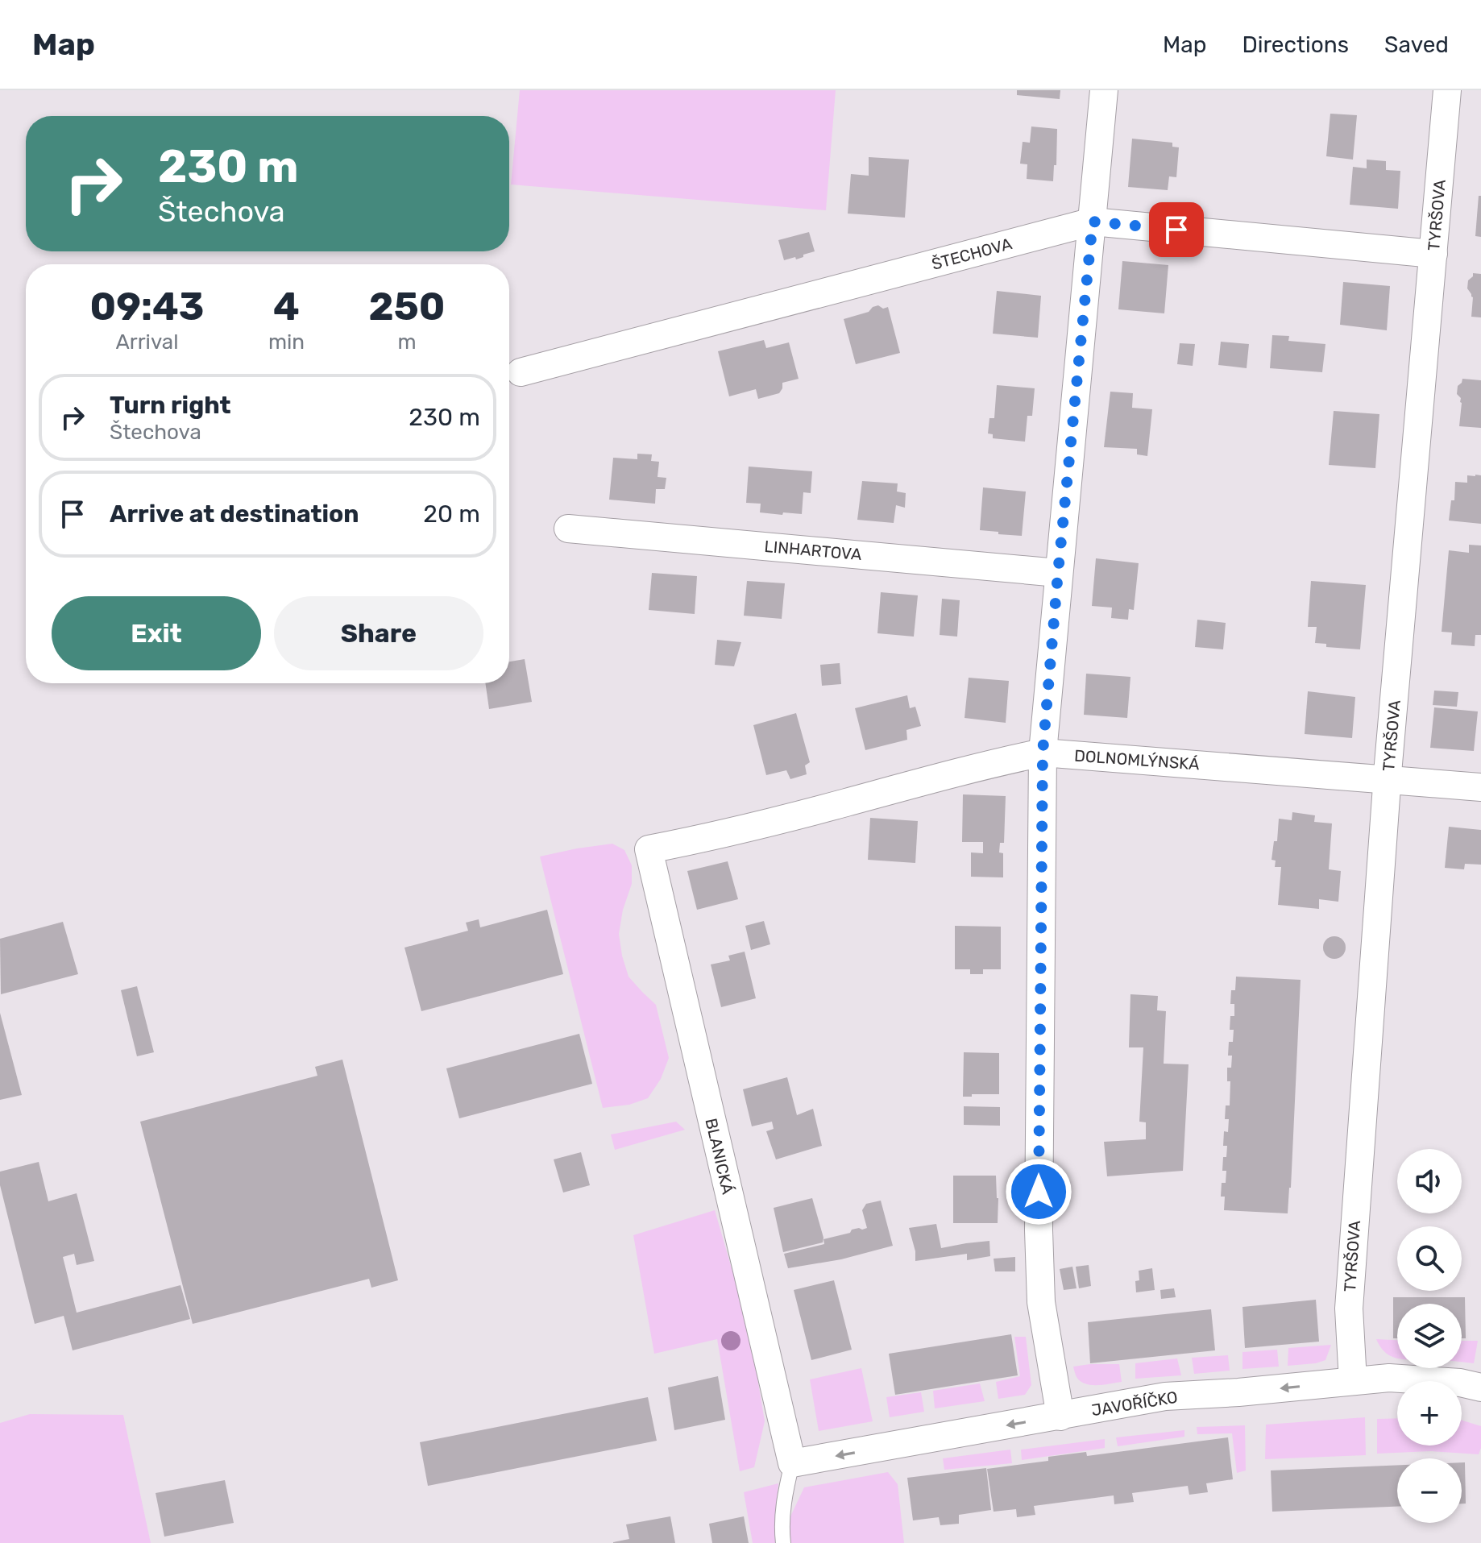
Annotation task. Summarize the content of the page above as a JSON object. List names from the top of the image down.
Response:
{
  "streets": {
    "street": [
      "TYRŠOVA",
      "ŠTECHOVA",
      "LINHARTOVA",
      "DOLNOMLÝNSKÁ",
      "BLANICKÁ",
      "JAVOŘÍČKO"
    ]
  },
  "crossings": [
    ["TYRŠOVA", "ŠTECHOVA"],
    ["TYRŠOVA", "DOLNOMLÝNSKÁ"],
    ["TYRŠOVA", "JAVOŘÍČKO"],
    ["DOLNOMLÝNSKÁ", "BLANICKÁ"],
    ["BLANICKÁ", "JAVOŘÍČKO"]
  ],
  "one_way": ["JAVOŘÍČKO"],
  "page": {
    "header": "Map",
    "nav": ["Map", "Directions", "Saved"],
    "turn": ["230 m", "Štechova"],
    "eta": [
      "09:43",
      "Arrival",
      "4",
      "min",
      "250",
      "m"
    ],
    "list": [
      {
        "name": "Turn right",
        "note": "Štechova",
        "value": "230 m"
      },
      {
        "name": "Arrive at destination",
        "value": "20 m"
      }
    ],
    "buttons": ["Exit", "Share"],
    "map_buttons": ["+", "−"]
  }
}
